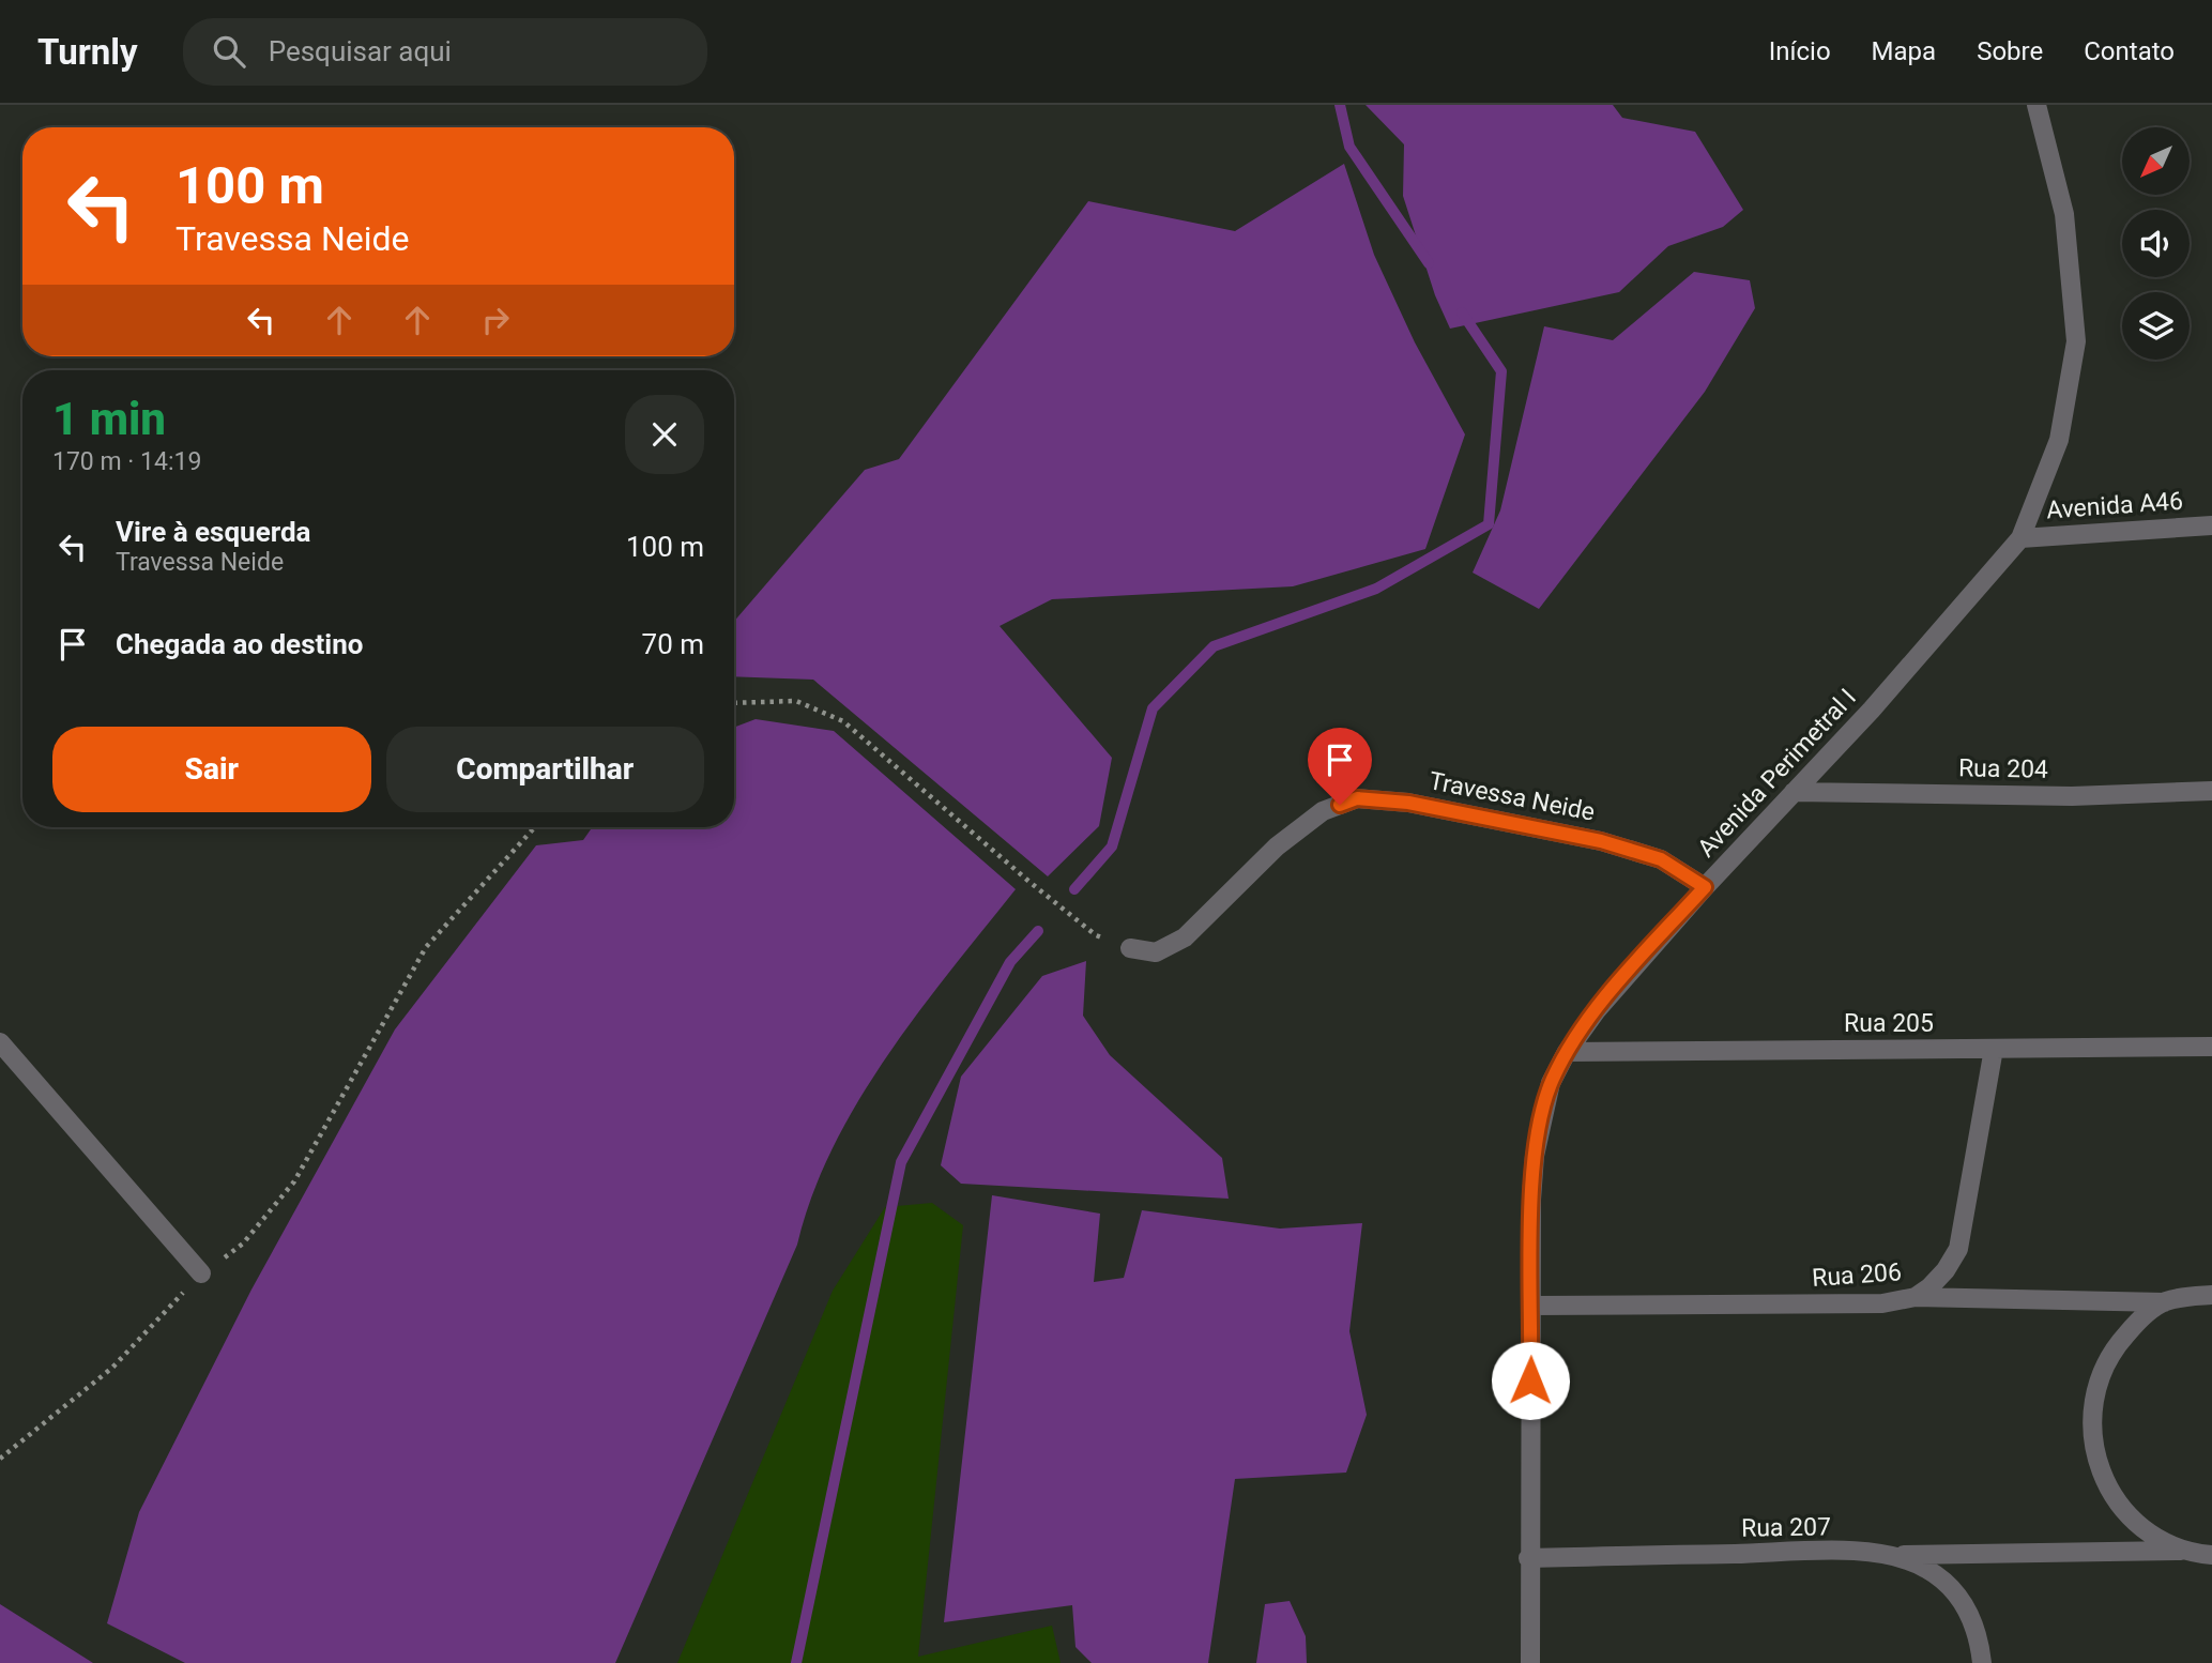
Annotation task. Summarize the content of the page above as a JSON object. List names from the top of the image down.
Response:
{
  "streets": {
    "street": [
      "Avenida A46",
      "Rua 204",
      "Avenida Perimetral I",
      "Travessa Neide",
      "Rua 205",
      "Rua 206",
      "Rua 207"
    ]
  },
  "crossings": [
    ["Avenida A46", "Avenida Perimetral I"],
    ["Rua 204", "Avenida Perimetral I"],
    ["Avenida Perimetral I", "Travessa Neide"],
    ["Avenida Perimetral I", "Rua 205"],
    ["Avenida Perimetral I", "Rua 206"],
    ["Avenida Perimetral I", "Rua 207"],
    ["Rua 205", "Rua 206"]
  ],
  "north": "bottom left",
  "page": {
    "header": "Turnly",
    "search": "Pesquisar aqui",
    "nav": [
      "Início",
      "Mapa",
      "Sobre",
      "Contato"
    ],
    "turn": ["100 m", "Travessa Neide"],
    "heading": ["1 min", "170 m · 14:19"],
    "list": [
      {
        "name": "Vire à esquerda",
        "note": "Travessa Neide",
        "value": "100 m"
      },
      {
        "name": "Chegada ao destino",
        "value": "70 m"
      }
    ],
    "buttons": ["Sair", "Compartilhar"]
  }
}
